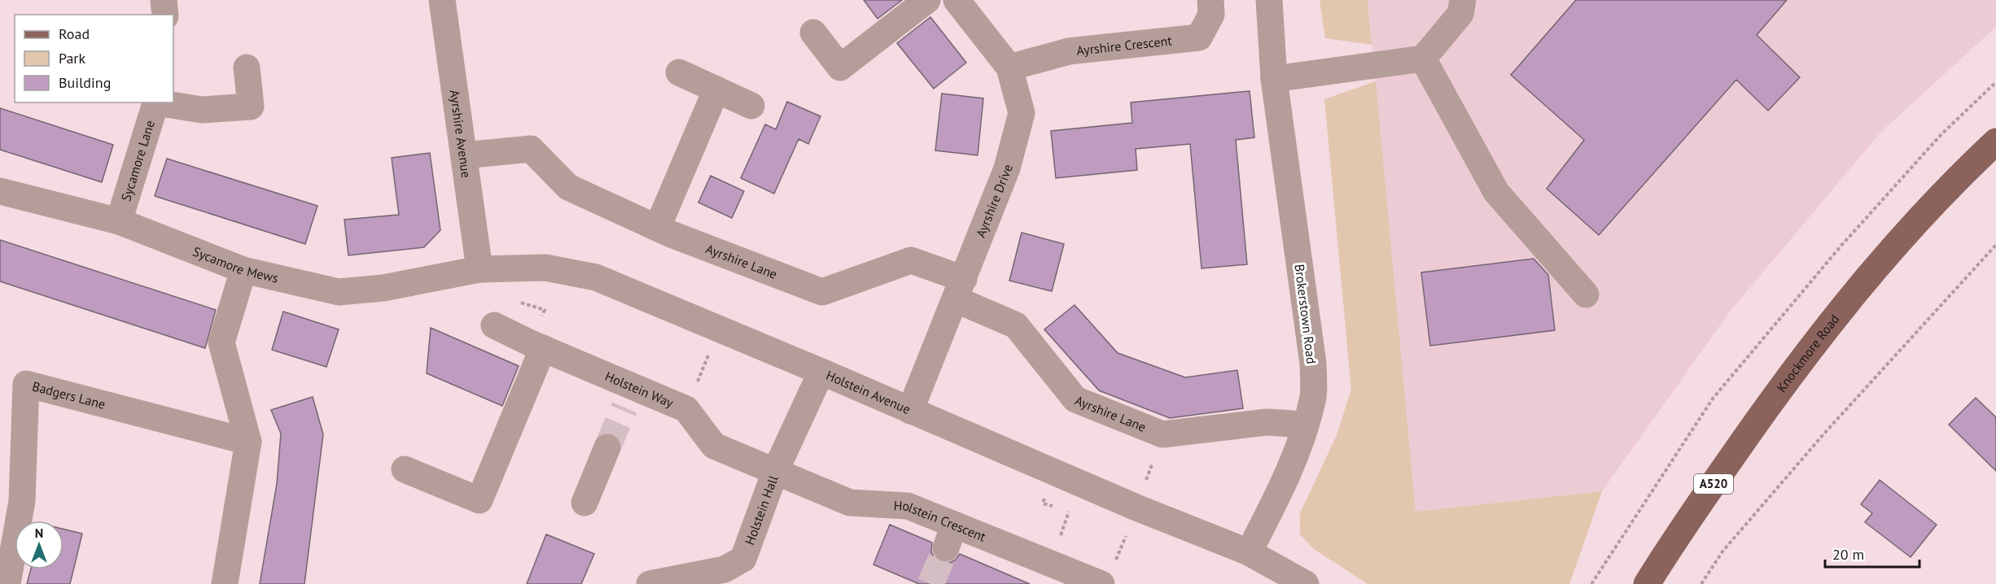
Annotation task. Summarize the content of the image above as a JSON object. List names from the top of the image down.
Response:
{
  "streets": {
    "main road": ["Knockmore Road", "A520"],
    "street": [
      "Ayrshire Crescent",
      "Ayrshire Avenue",
      "Sycamore Lane",
      "Ayrshire Drive",
      "Ayrshire Lane",
      "Sycamore Mews",
      "Brokerstown Road",
      "Holstein Way",
      "Holstein Avenue",
      "Badgers Lane",
      "Holstein Hall",
      "Holstein Crescent"
    ]
  },
  "crossings": [
    ["Ayrshire Crescent", "Ayrshire Drive"],
    ["Ayrshire Avenue", "Ayrshire Lane"],
    ["Ayrshire Avenue", "Sycamore Mews"],
    ["Ayrshire Avenue", "Holstein Avenue"],
    ["Sycamore Lane", "Sycamore Mews"],
    ["Ayrshire Drive", "Ayrshire Lane"],
    ["Ayrshire Drive", "Holstein Avenue"],
    ["Ayrshire Lane", "Brokerstown Road"],
    ["Sycamore Mews", "Holstein Avenue"],
    ["Brokerstown Road", "Holstein Avenue"],
    ["Holstein Way", "Holstein Hall"],
    ["Holstein Way", "Holstein Crescent"],
    ["Holstein Avenue", "Holstein Hall"],
    ["Holstein Hall", "Holstein Crescent"]
  ],
  "legend": ["Road", "Park", "Building"],
  "scale_bar": "20 m",
  "north": "top"
}
